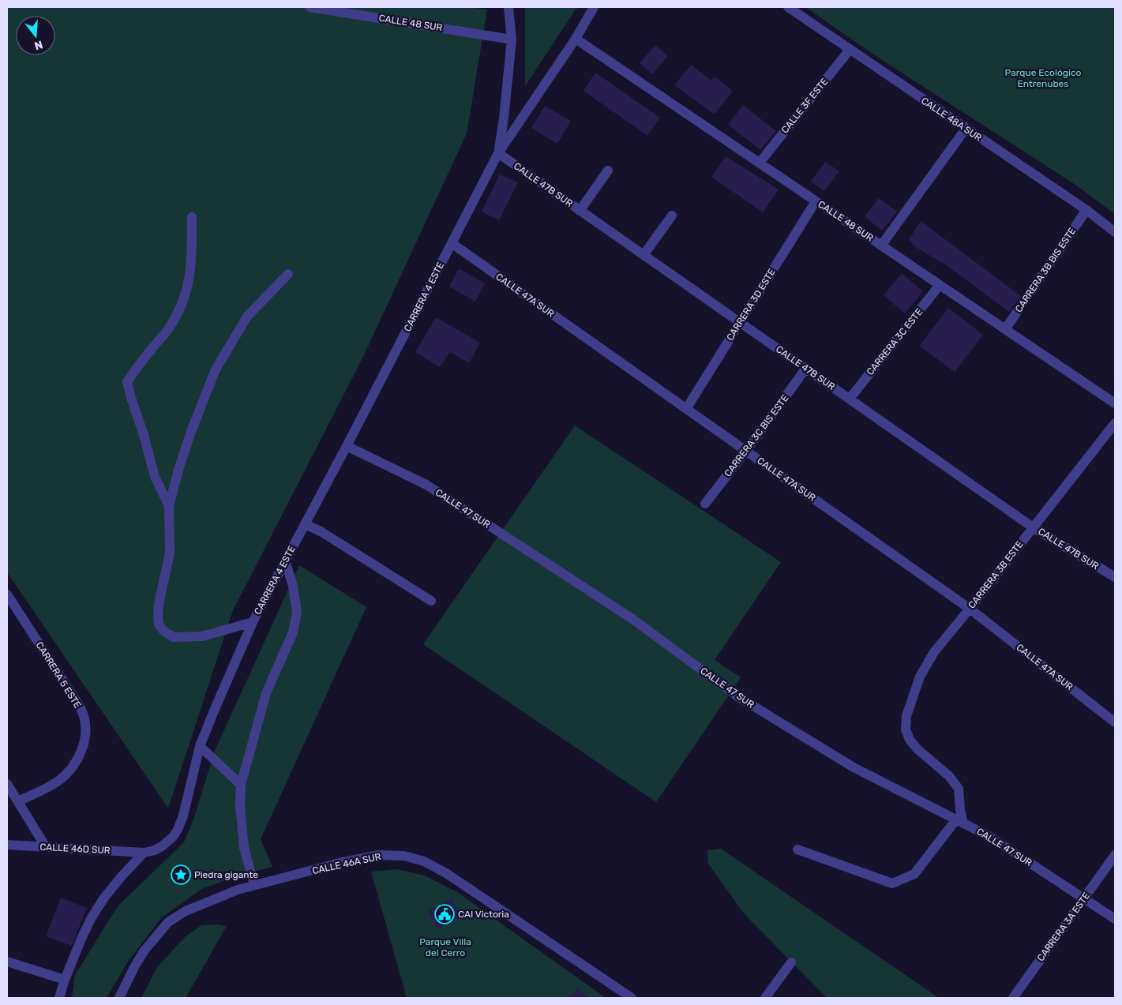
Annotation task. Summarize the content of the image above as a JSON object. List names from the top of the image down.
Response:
{
  "streets": {
    "street": [
      "CALLE 48 SUR",
      "CALLE 3F ESTE",
      "CALLE 48A SUR",
      "CALLE 47B SUR",
      "CARRERA 3B BIS ESTE",
      "CALLE 47A SUR",
      "CARRERA 4 ESTE",
      "CARRERA 3D ESTE",
      "CARRERA 3C ESTE",
      "CARRERA 3C BIS ESTE",
      "CALLE 47 SUR",
      "CARRERA 3B ESTE",
      "CARRERA 5 ESTE",
      "CALLE 46D SUR",
      "CALLE 46A SUR",
      "CARRERA 3A ESTE"
    ]
  },
  "crossings": [
    ["CALLE 48 SUR", "CALLE 3F ESTE"],
    ["CALLE 48 SUR", "CARRERA 3B BIS ESTE"],
    ["CALLE 48 SUR", "CARRERA 4 ESTE"],
    ["CALLE 48 SUR", "CARRERA 3D ESTE"],
    ["CALLE 48 SUR", "CARRERA 3C ESTE"],
    ["CALLE 3F ESTE", "CALLE 48A SUR"],
    ["CALLE 48A SUR", "CARRERA 3B BIS ESTE"],
    ["CALLE 47B SUR", "CARRERA 4 ESTE"],
    ["CALLE 47B SUR", "CARRERA 3D ESTE"],
    ["CALLE 47B SUR", "CARRERA 3C ESTE"],
    ["CALLE 47B SUR", "CARRERA 3C BIS ESTE"],
    ["CALLE 47B SUR", "CARRERA 3B ESTE"],
    ["CALLE 47A SUR", "CARRERA 4 ESTE"],
    ["CALLE 47A SUR", "CARRERA 3D ESTE"],
    ["CALLE 47A SUR", "CARRERA 3C BIS ESTE"],
    ["CALLE 47A SUR", "CARRERA 3B ESTE"],
    ["CARRERA 4 ESTE", "CALLE 47 SUR"],
    ["CARRERA 4 ESTE", "CALLE 46D SUR"],
    ["CALLE 47 SUR", "CARRERA 3B ESTE"],
    ["CALLE 47 SUR", "CARRERA 3A ESTE"]
  ],
  "parks": ["Parque Ecológico Entrenubes", "Parque Villa del Cerro"],
  "places": {
    "place": ["Piedra gigante"],
    "public building": ["CAI Victoria"]
  },
  "north": "bottom"
}
